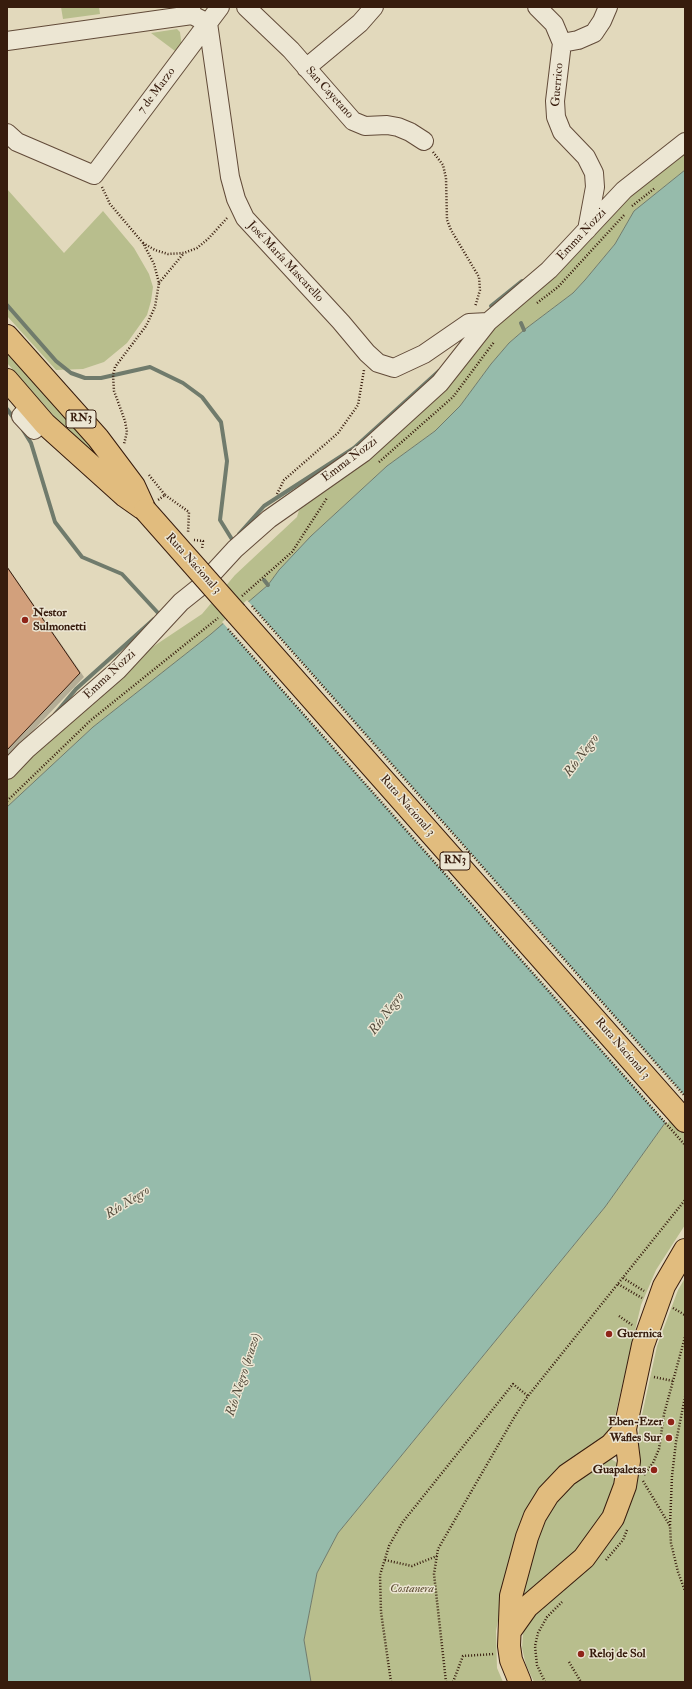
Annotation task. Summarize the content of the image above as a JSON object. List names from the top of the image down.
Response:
{
  "streets": {
    "main road": ["RN3", "Ruta Nacional 3"],
    "street": [
      "Guerrico",
      "7 de Marzo",
      "San Cayetano",
      "Emma Nozzi",
      "José María Mascarello"
    ]
  },
  "crossings": [
    ["Guerrico", "Emma Nozzi"],
    ["7 de Marzo", "José María Mascarello"],
    ["RN3", "Ruta Nacional 3"]
  ],
  "water": ["Río Negro", "Río Negro (brazo)"],
  "parks": ["Costanera"],
  "places": [
    "Nestor Sulmonetti",
    "Guernica",
    "Eben-Ezer",
    "Wafles Sur",
    "Guapaletas",
    "Reloj de Sol"
  ]
}
